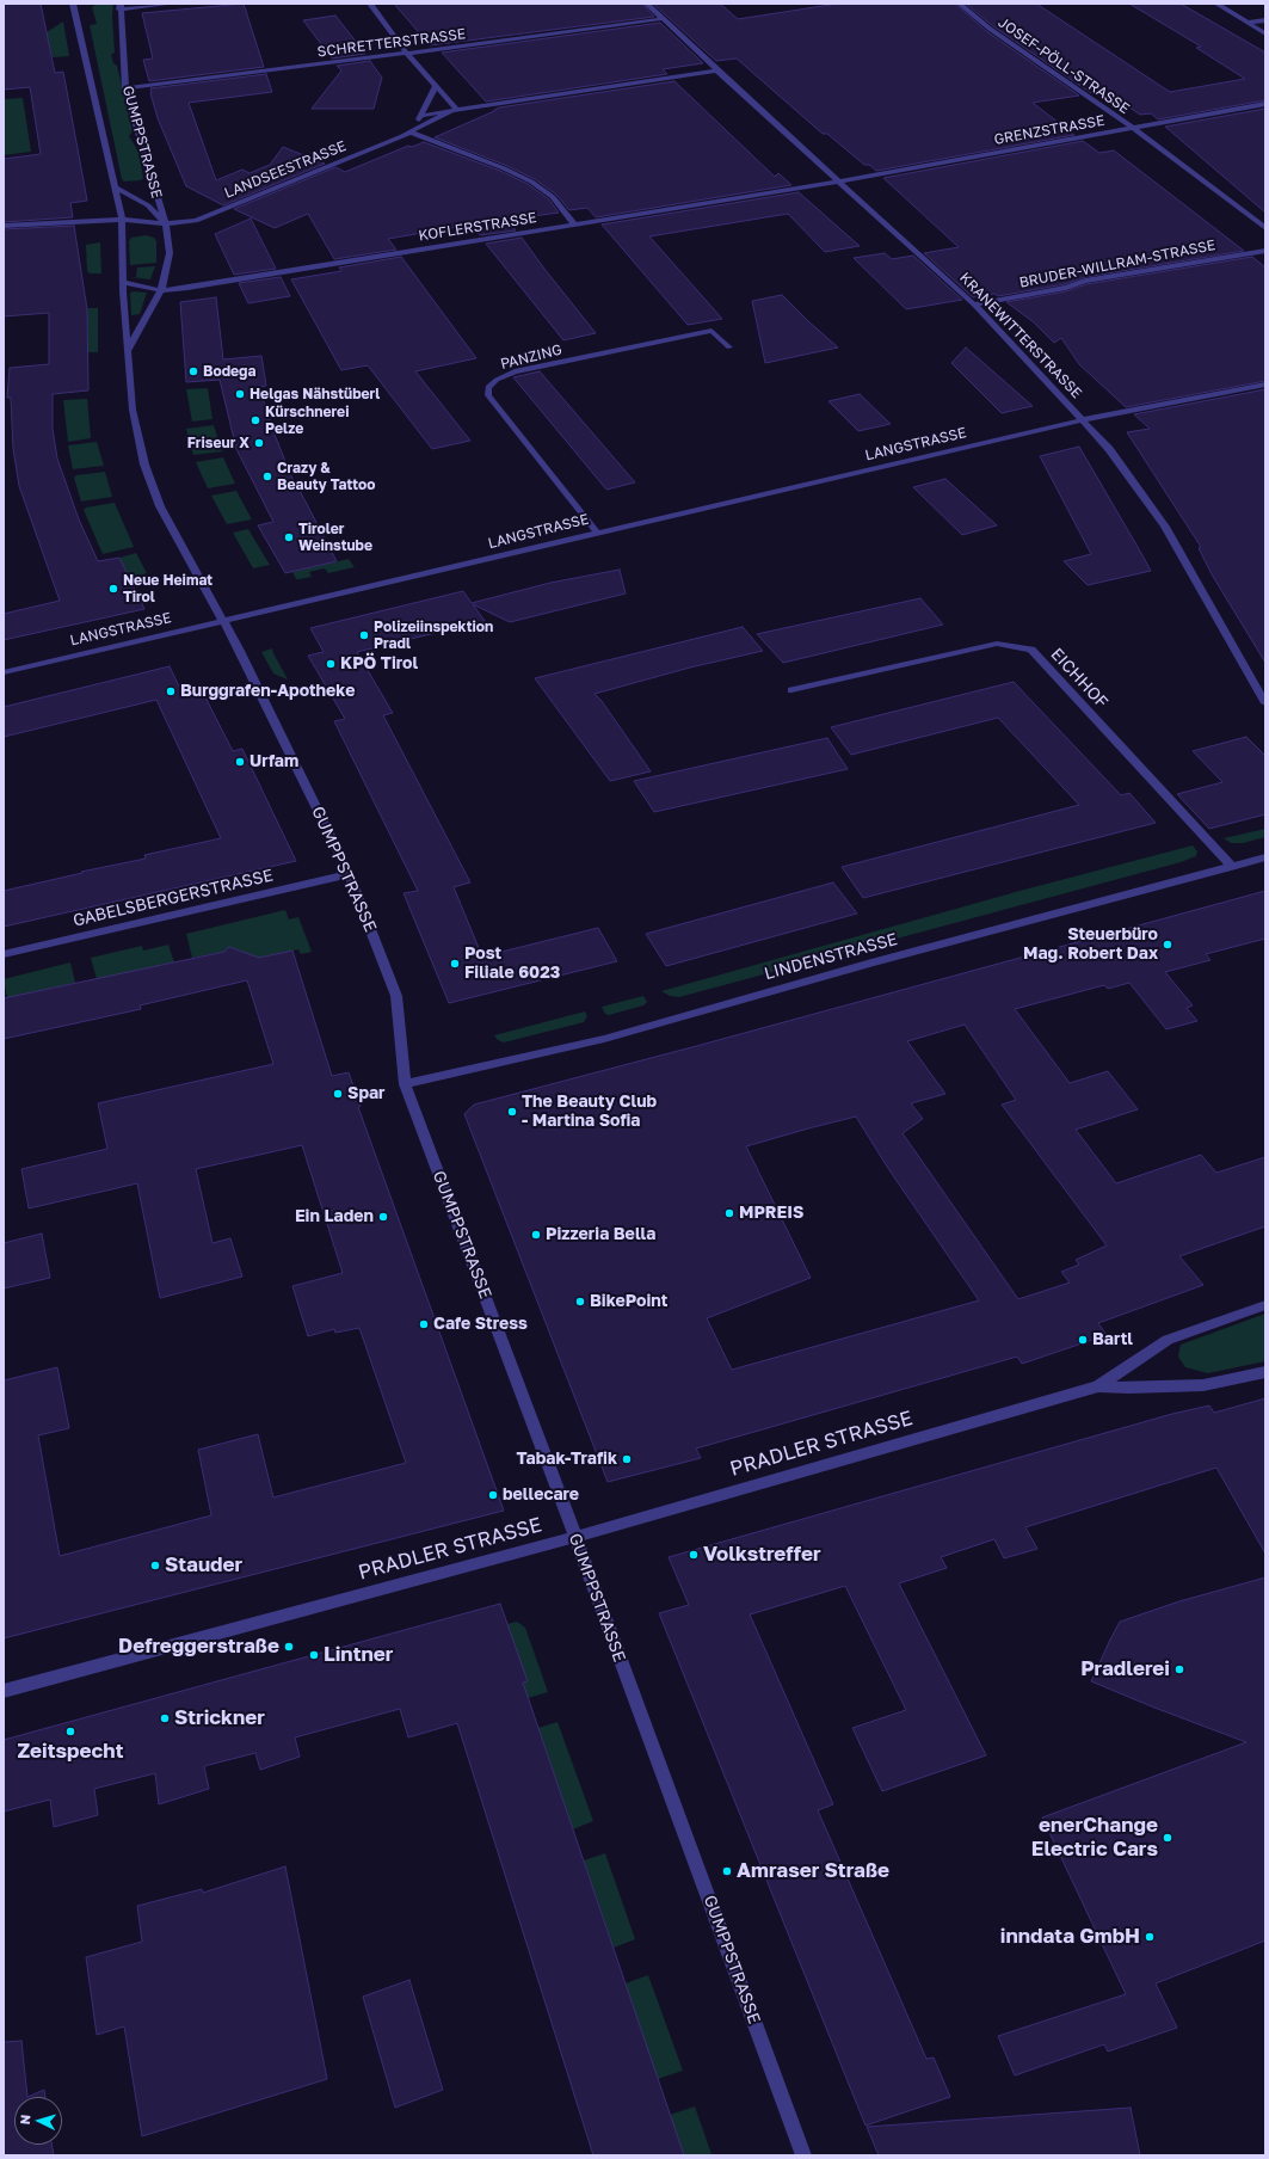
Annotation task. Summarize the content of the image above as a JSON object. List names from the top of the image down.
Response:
{
  "streets": {
    "street": [
      "SCHRETTERSTRASSE",
      "JOSEF-PÖLL-STRASSE",
      "GRENZSTRASSE",
      "GUMPPSTRASSE",
      "LANDSEESTRASSE",
      "KOFLERSTRASSE",
      "BRUDER-WILLRAM-STRASSE",
      "KRANEWITTERSTRASSE",
      "PANZING",
      "LANGSTRASSE",
      "EICHHOF",
      "GABELSBERGERSTRASSE",
      "LINDENSTRASSE",
      "PRADLER STRASSE"
    ]
  },
  "crossings": [
    ["SCHRETTERSTRASSE", "GUMPPSTRASSE"],
    ["SCHRETTERSTRASSE", "KRANEWITTERSTRASSE"],
    ["JOSEF-PÖLL-STRASSE", "GRENZSTRASSE"],
    ["GRENZSTRASSE", "KOFLERSTRASSE"],
    ["GRENZSTRASSE", "KRANEWITTERSTRASSE"],
    ["GUMPPSTRASSE", "LANDSEESTRASSE"],
    ["GUMPPSTRASSE", "KOFLERSTRASSE"],
    ["GUMPPSTRASSE", "LANGSTRASSE"],
    ["GUMPPSTRASSE", "GABELSBERGERSTRASSE"],
    ["GUMPPSTRASSE", "LINDENSTRASSE"],
    ["GUMPPSTRASSE", "PRADLER STRASSE"],
    ["LANDSEESTRASSE", "KRANEWITTERSTRASSE"],
    ["KOFLERSTRASSE", "KRANEWITTERSTRASSE"],
    ["BRUDER-WILLRAM-STRASSE", "KRANEWITTERSTRASSE"],
    ["KRANEWITTERSTRASSE", "LANGSTRASSE"],
    ["PANZING", "LANGSTRASSE"],
    ["EICHHOF", "LINDENSTRASSE"]
  ],
  "places": [
    "Bodega",
    "Helgas Nähstüberl",
    "Kürschnerei Pelze",
    "Friseur X",
    "Crazy & Beauty Tattoo",
    "Tiroler Weinstube",
    "Neue Heimat Tirol",
    "Polizeiinspektion Pradl",
    "KPÖ Tirol",
    "Burggrafen-Apotheke",
    "Urfam",
    "Steuerbüro Mag. Robert Dax",
    "Post Filiale 6023",
    "Spar",
    "The Beauty Club - Martina Sofia",
    "MPREIS",
    "Ein Laden",
    "Pizzeria Bella",
    "BikePoint",
    "Cafe Stress",
    "Bartl",
    "Tabak-Trafik",
    "bellecare",
    "Volkstreffer",
    "Stauder",
    "Defreggerstraße",
    "Lintner",
    "Pradlerei",
    "Strickner",
    "Zeitspecht",
    "enerChange Electric Cars",
    "Amraser Straße",
    "inndata GmbH"
  ],
  "north": "left"
}
